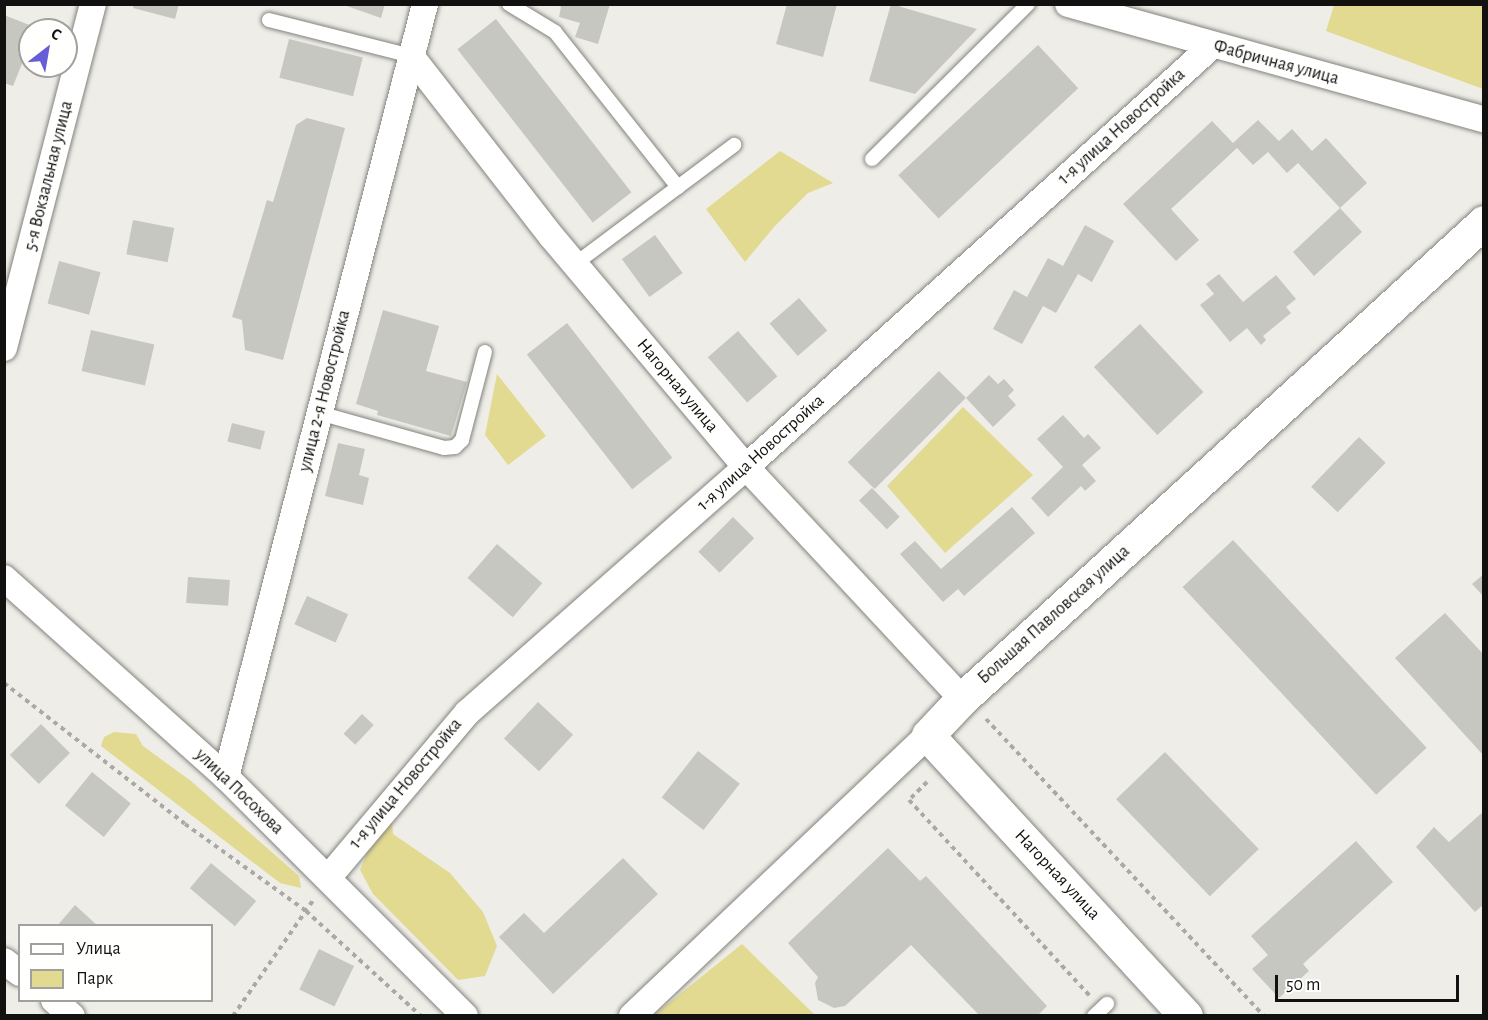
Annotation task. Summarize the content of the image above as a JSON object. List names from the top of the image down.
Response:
{
  "streets": {
    "main road": ["Нагорная улица", "Большая Павловская улица"],
    "street": [
      "Фабричная улица",
      "1-я улица Новостройка",
      "5-я Вокзальная улица",
      "улица 2-я Новостройка",
      "улица Посохова"
    ]
  },
  "crossings": [
    ["Фабричная улица", "1-я улица Новостройка"],
    ["1-я улица Новостройка", "Нагорная улица"],
    ["1-я улица Новостройка", "улица Посохова"],
    ["Нагорная улица", "улица 2-я Новостройка"],
    ["Нагорная улица", "Большая Павловская улица"],
    ["улица 2-я Новостройка", "улица Посохова"]
  ],
  "legend": ["Улица", "Парк"],
  "scale_bar": "50 m",
  "north": "top right"
}
